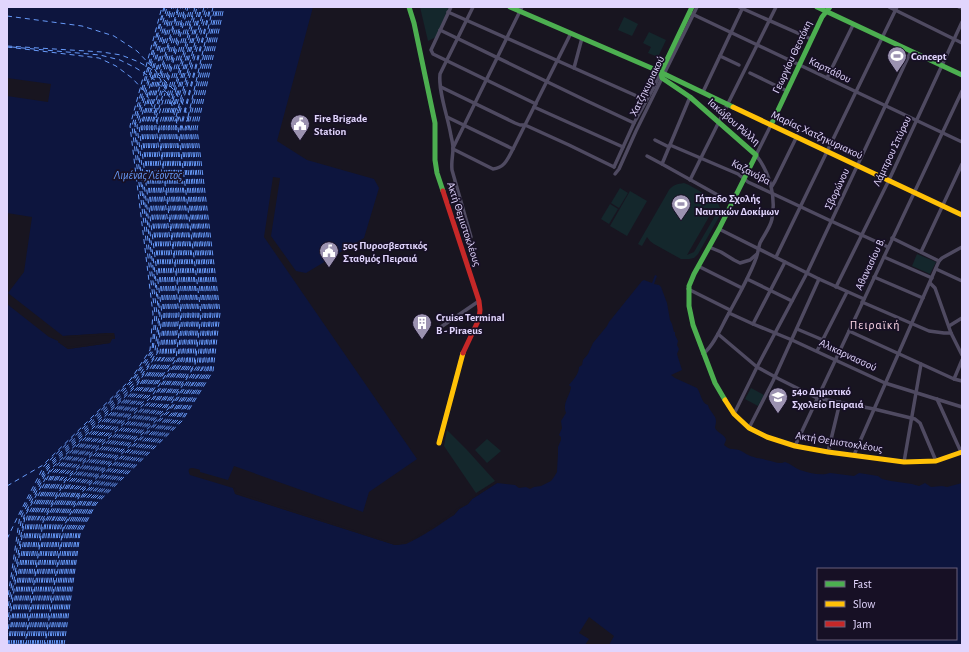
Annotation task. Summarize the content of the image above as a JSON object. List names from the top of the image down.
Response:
{
  "streets": {
    "street": [
      "Γεωργίου Θεοτόκη",
      "Καρπάθου",
      "Χατζηκυριακού",
      "Ιακώβου Ράλλη",
      "Μαρίας Χατζηκυριακού",
      "Λάμπρου Σπύρου",
      "Καζανόβα",
      "Σβορώνου",
      "Ακτή Θεμιστοκλέους",
      "Αθανασίου Β.",
      "Αλικαρνασσού"
    ]
  },
  "crossings": [
    ["Γεωργίου Θεοτόκη", "Καρπάθου"],
    ["Γεωργίου Θεοτόκη", "Ιακώβου Ράλλη"],
    ["Γεωργίου Θεοτόκη", "Μαρίας Χατζηκυριακού"],
    ["Γεωργίου Θεοτόκη", "Καζανόβα"],
    ["Γεωργίου Θεοτόκη", "Ακτή Θεμιστοκλέους"],
    ["Γεωργίου Θεοτόκη", "Αλικαρνασσού"],
    ["Καρπάθου", "Χατζηκυριακού"],
    ["Καρπάθου", "Λάμπρου Σπύρου"],
    ["Καρπάθου", "Σβορώνου"],
    ["Καρπάθου", "Αθανασίου Β."],
    ["Χατζηκυριακού", "Ιακώβου Ράλλη"],
    ["Χατζηκυριακού", "Μαρίας Χατζηκυριακού"],
    ["Ιακώβου Ράλλη", "Μαρίας Χατζηκυριακού"],
    ["Ιακώβου Ράλλη", "Καζανόβα"],
    ["Μαρίας Χατζηκυριακού", "Λάμπρου Σπύρου"],
    ["Μαρίας Χατζηκυριακού", "Σβορώνου"],
    ["Μαρίας Χατζηκυριακού", "Αθανασίου Β."],
    ["Λάμπρου Σπύρου", "Καζανόβα"],
    ["Καζανόβα", "Σβορώνου"],
    ["Καζανόβα", "Αθανασίου Β."],
    ["Σβορώνου", "Ακτή Θεμιστοκλέους"],
    ["Σβορώνου", "Αλικαρνασσού"],
    ["Ακτή Θεμιστοκλέους", "Αθανασίου Β."],
    ["Ακτή Θεμιστοκλέους", "Αλικαρνασσού"],
    ["Αθανασίου Β.", "Αλικαρνασσού"]
  ],
  "districts": ["Πειραϊκή"],
  "water": ["Λιμένας Λέοντος"],
  "places": {
    "sports": ["Concept", "Γήπεδο Σχολής Ναυτικών Δοκίμων"],
    "public building": ["Fire Brigade Station", "5ος Πυροσβεστικός Σταθμός Πειραιά"],
    "building": ["Cruise Terminal B - Piraeus"],
    "school or university": ["54ο Δημοτικό Σχολείο Πειραιά"]
  },
  "legend": ["Fast", "Slow", "Jam"]
}
